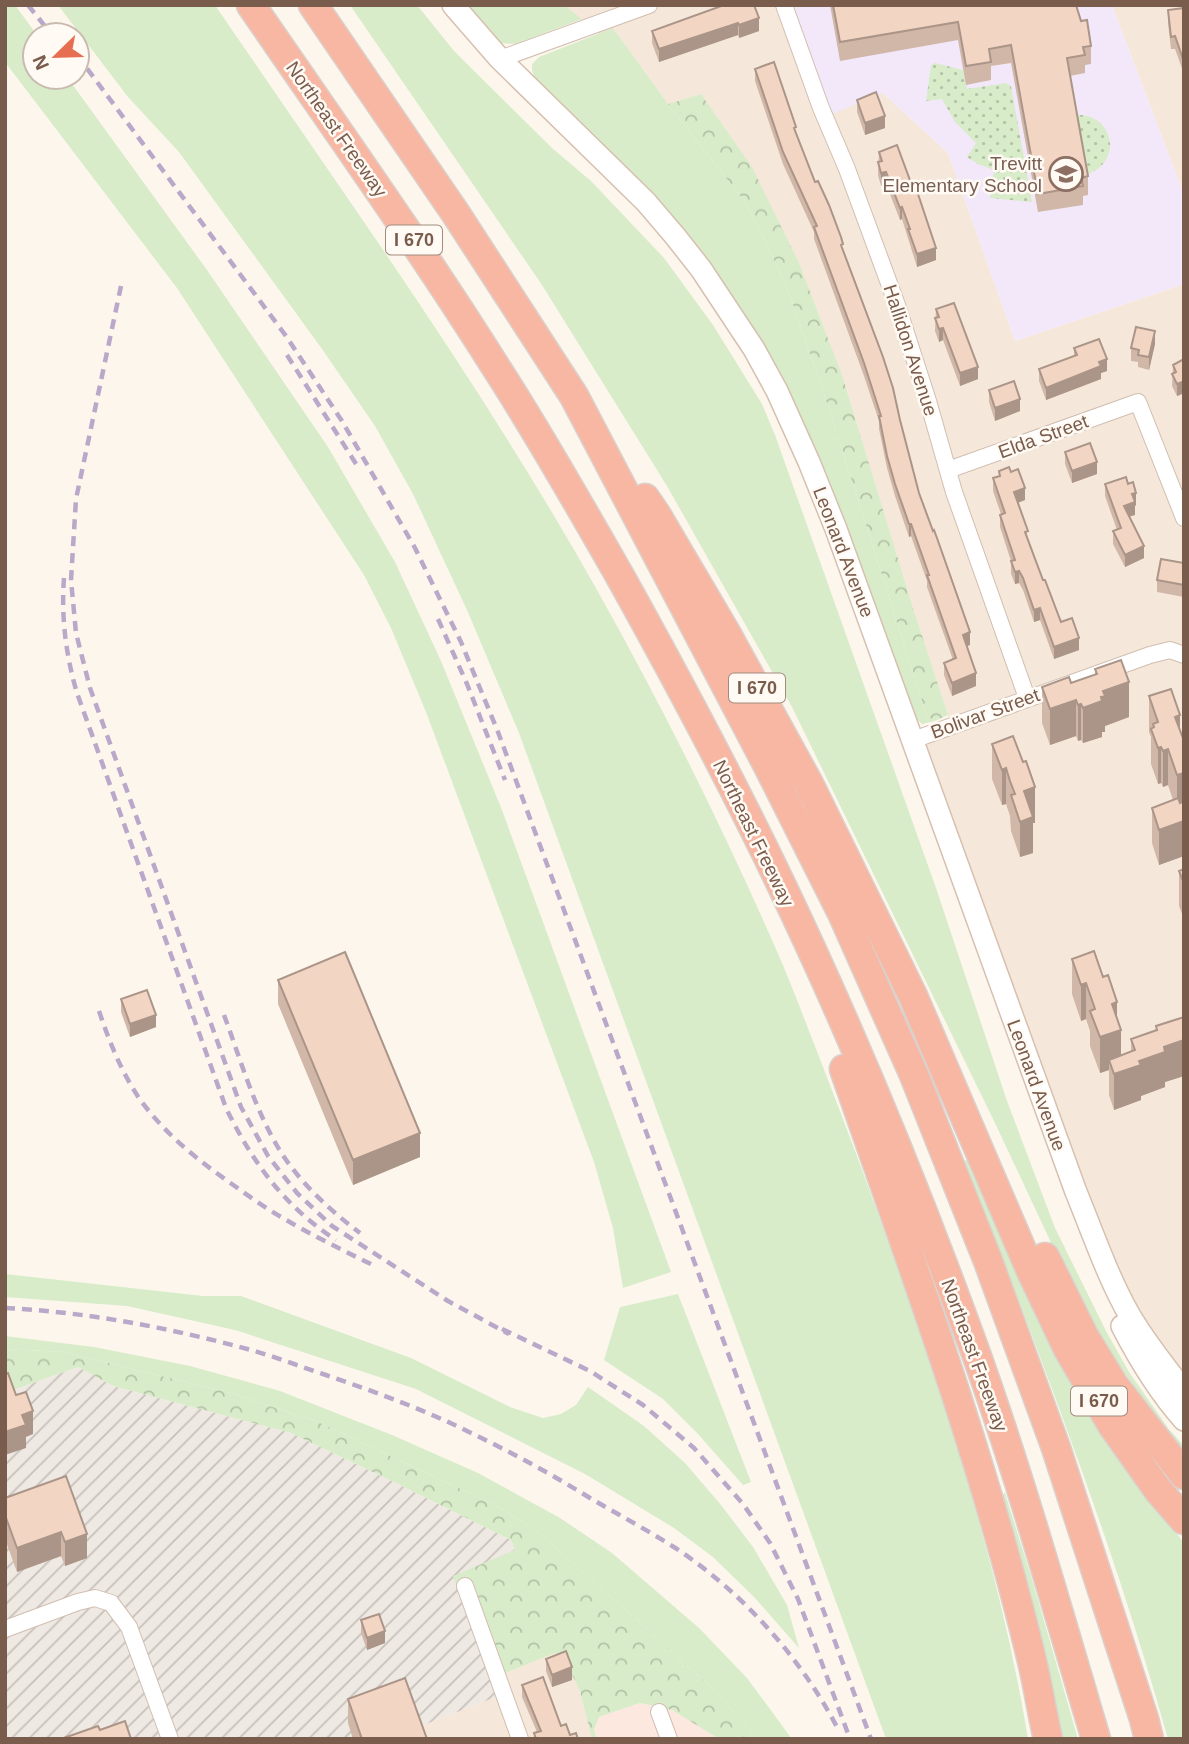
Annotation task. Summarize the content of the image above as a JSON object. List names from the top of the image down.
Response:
{
  "streets": {
    "highway": ["Northeast Freeway", "I 670"],
    "street": [
      "Hallidon Avenue",
      "Elda Street",
      "Leonard Avenue",
      "Bolivar Street"
    ]
  },
  "crossings": [
    ["Hallidon Avenue", "Elda Street"],
    ["Hallidon Avenue", "Bolivar Street"],
    ["Leonard Avenue", "Bolivar Street"]
  ],
  "places": {
    "school or university": ["Trevitt Elementary School"]
  },
  "north": "bottom left"
}
